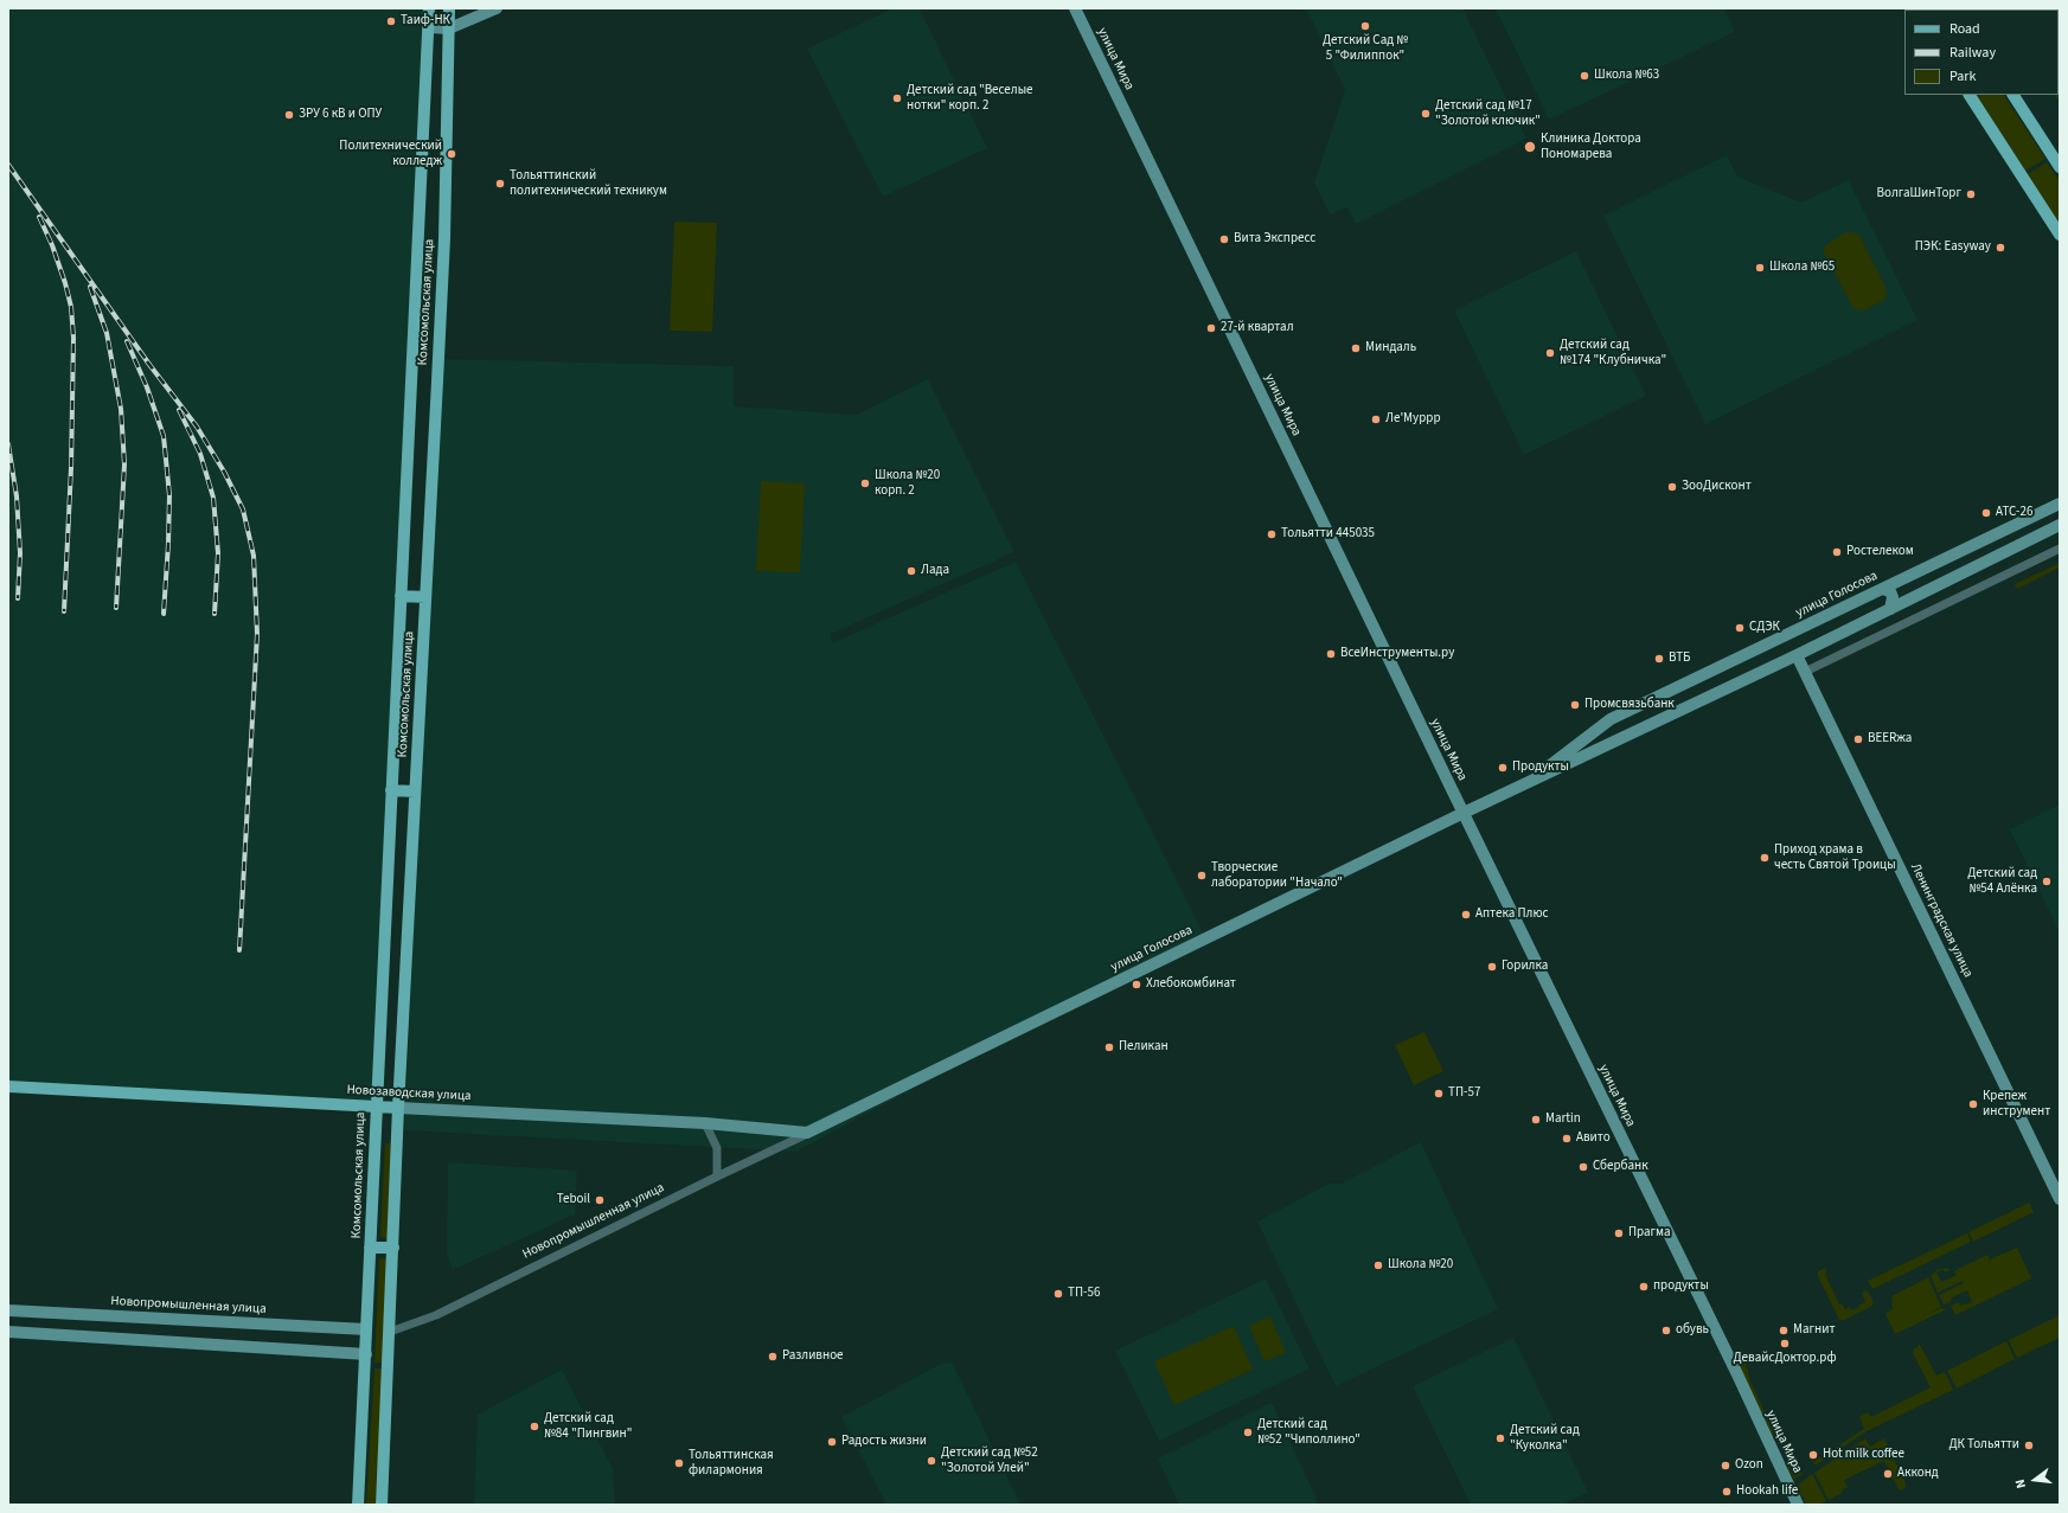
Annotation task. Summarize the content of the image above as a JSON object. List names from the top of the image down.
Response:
{
  "streets": {
    "main road": [
      "улица Мира",
      "Комсомольская улица",
      "улица Голосова",
      "Ленинградская улица",
      "Новозаводская улица",
      "Новопромышленная улица"
    ]
  },
  "crossings": [
    ["улица Мира", "улица Голосова"],
    ["Комсомольская улица", "Новозаводская улица"],
    ["Комсомольская улица", "Новопромышленная улица"],
    ["улица Голосова", "Ленинградская улица"],
    ["улица Голосова", "Новозаводская улица"],
    ["улица Голосова", "Новопромышленная улица"],
    ["Новозаводская улица", "Новопромышленная улица"]
  ],
  "places": [
    "Таиф-НК",
    "Детский Сад № 5 \"Филиппок\"",
    "Школа №63",
    "Детский сад \"Веселые нотки\" корп. 2",
    "Детский сад №17 \"Золотой ключик\"",
    "ЗРУ 6 кВ и ОПУ",
    "Клиника Доктора Пономарева",
    "Политехнический колледж",
    "Тольяттинский политехнический техникум",
    "ВолгаШинТорг",
    "Вита Экспресс",
    "ПЭК: Easyway",
    "Школа №65",
    "27-й квартал",
    "Миндаль",
    "Детский сад №174 \"Клубничка\"",
    "Ле'Муррр",
    "Школа №20 корп. 2",
    "ЗооДисконт",
    "АТС-26",
    "Тольятти 445035",
    "Ростелеком",
    "Лада",
    "СДЭК",
    "ВсеИнструменты.ру",
    "ВТБ",
    "Промсвязьбанк",
    "BEERжа",
    "Продукты",
    "Приход храма в честь Святой Троицы",
    "Творческие лаборатории \"Начало\"",
    "Детский сад №54 Алёнка",
    "Аптека Плюс",
    "Горилка",
    "Хлебокомбинат",
    "Пеликан",
    "ТП-57",
    "Крепеж инструмент",
    "Martin",
    "Авито",
    "Сбербанк",
    "Teboil",
    "Прагма",
    "Школа №20",
    "продукты",
    "ТП-56",
    "обувь",
    "Магнит",
    "ДевайсДоктор.рф",
    "Разливное",
    "Детский сад №84 \"Пингвин\"",
    "Детский сад №52 \"Чиполлино\"",
    "Детский сад \"Куколка\"",
    "Радость жизни",
    "ДК Тольятти",
    "Hot milk coffee",
    "Детский сад №52 \"Золотой Улей\"",
    "Тольяттинская филармония",
    "Ozon",
    "Акконд",
    "Hookah life"
  ],
  "legend": ["Road", "Railway", "Park"],
  "north": "left"
}
